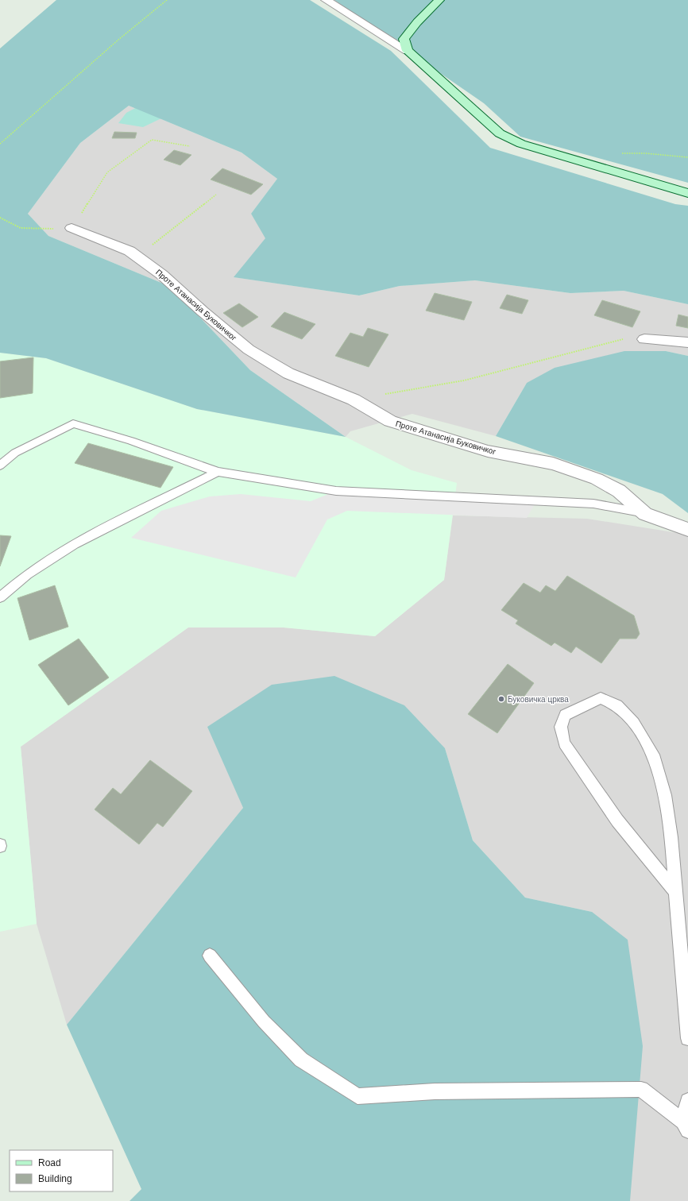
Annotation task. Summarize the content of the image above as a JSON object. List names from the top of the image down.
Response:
{
  "streets": {
    "street": ["Проте Атанасија Буковичког"]
  },
  "places": ["Буковичка црква"],
  "legend": ["Road", "Building"]
}
